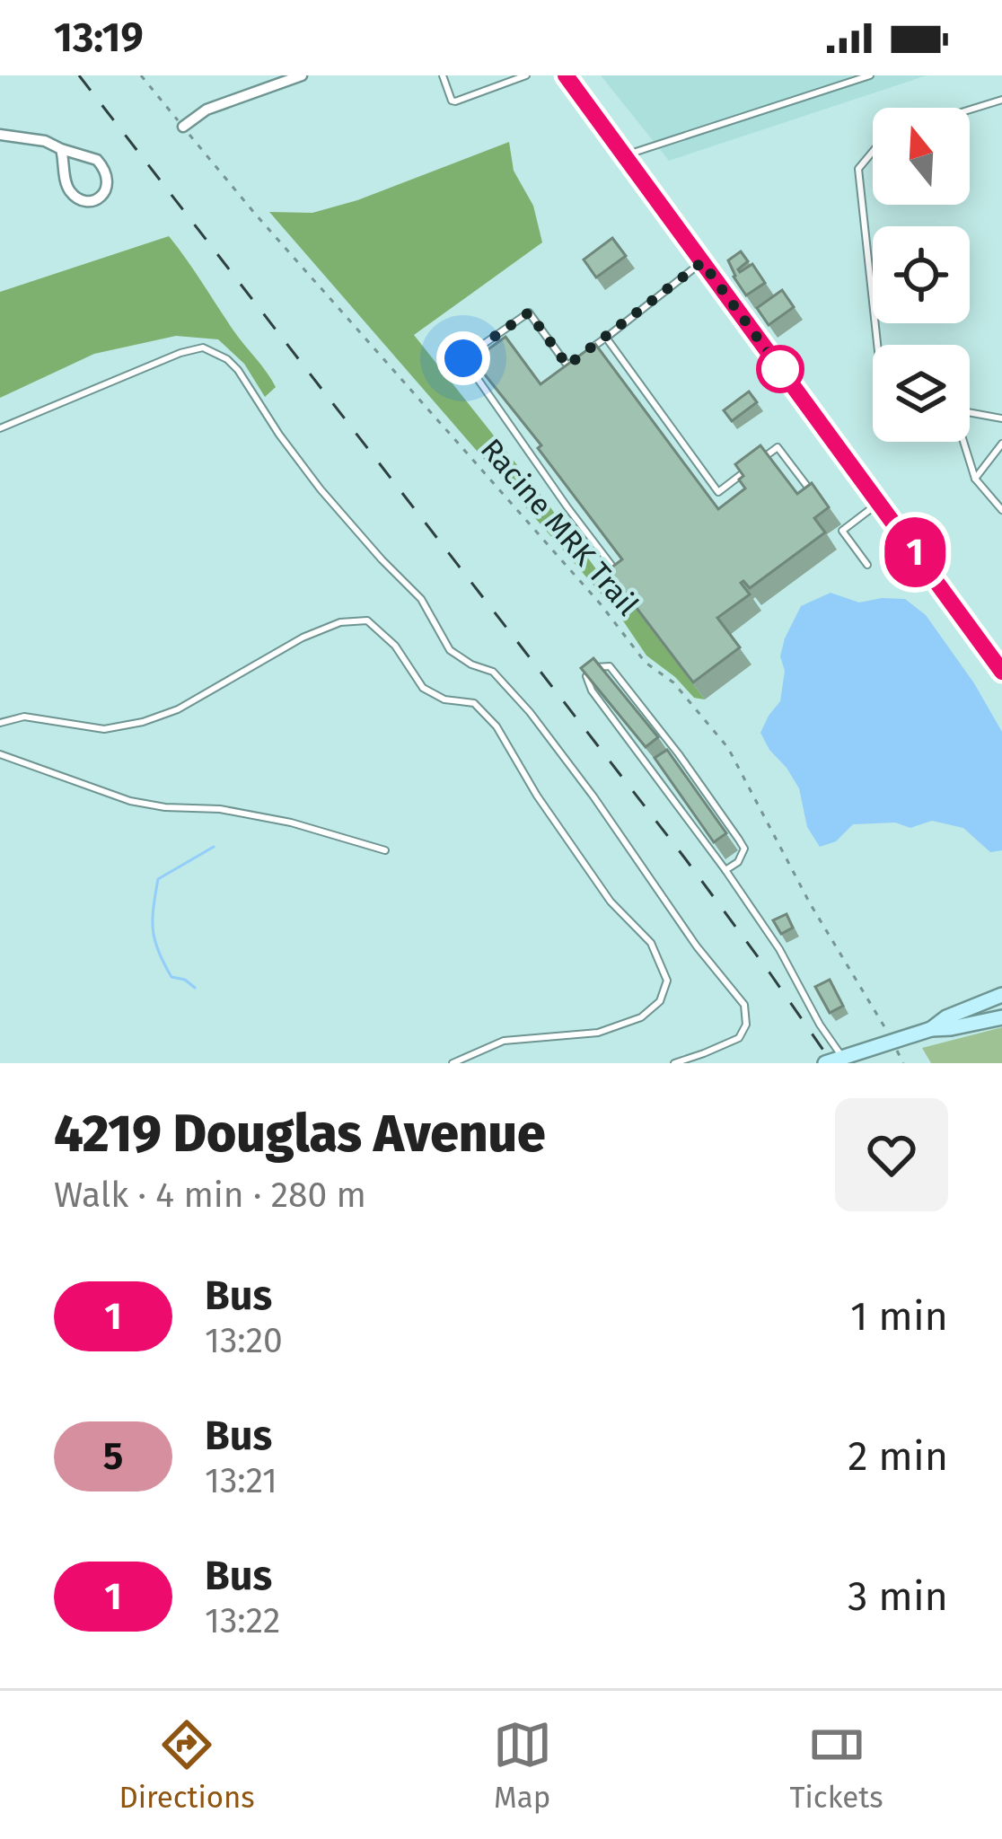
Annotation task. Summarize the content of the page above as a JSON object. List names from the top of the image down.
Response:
{
  "streets": {
    "path": ["Racine MRK Trail"]
  },
  "lines": ["bus line 1"],
  "north": "top",
  "page": {
    "status": "13:19",
    "on_map": "1",
    "heading": ["4219 Douglas Avenue", "Walk · 4 min · 280 m"],
    "list": [
      {
        "mark": "1",
        "name": "Bus",
        "note": "13:20",
        "value": "1 min"
      },
      {
        "mark": "5",
        "name": "Bus",
        "note": "13:21",
        "value": "2 min"
      },
      {
        "mark": "1",
        "name": "Bus",
        "note": "13:22",
        "value": "3 min"
      }
    ],
    "tabs": ["Directions", "Map", "Tickets"]
  }
}
